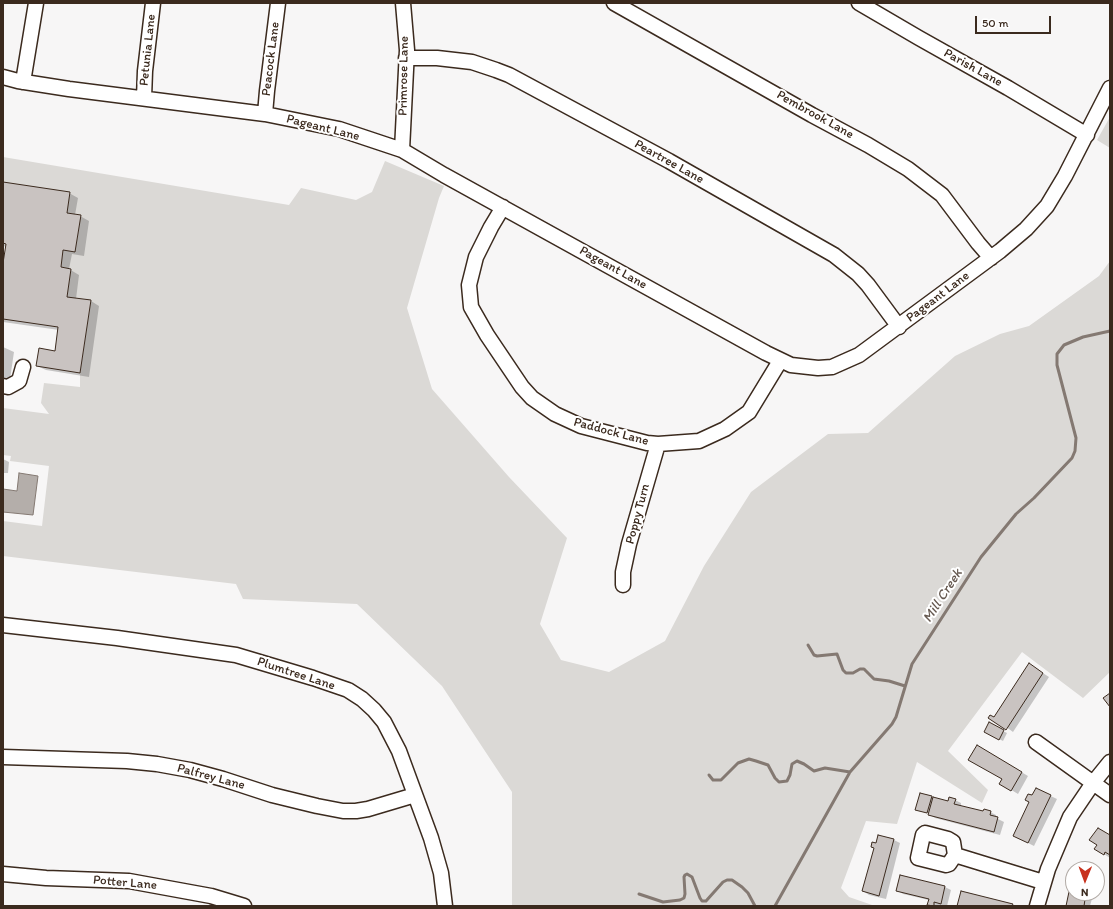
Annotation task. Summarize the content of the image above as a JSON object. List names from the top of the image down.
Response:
{
  "streets": {
    "street": [
      "Petunia Lane",
      "Peacock Lane",
      "Parish Lane",
      "Primrose Lane",
      "Pembrook Lane",
      "Pageant Lane",
      "Peartree Lane",
      "Paddock Lane",
      "Poppy Turn",
      "Plumtree Lane",
      "Palfrey Lane",
      "Potter Lane"
    ]
  },
  "crossings": [
    ["Petunia Lane", "Pageant Lane"],
    ["Peacock Lane", "Pageant Lane"],
    ["Parish Lane", "Pageant Lane"],
    ["Primrose Lane", "Pageant Lane"],
    ["Primrose Lane", "Peartree Lane"],
    ["Pembrook Lane", "Pageant Lane"],
    ["Pageant Lane", "Peartree Lane"],
    ["Pageant Lane", "Paddock Lane"],
    ["Paddock Lane", "Poppy Turn"],
    ["Plumtree Lane", "Palfrey Lane"]
  ],
  "water": ["Mill Creek"],
  "scale_bar": "50 m",
  "north": "bottom"
}
